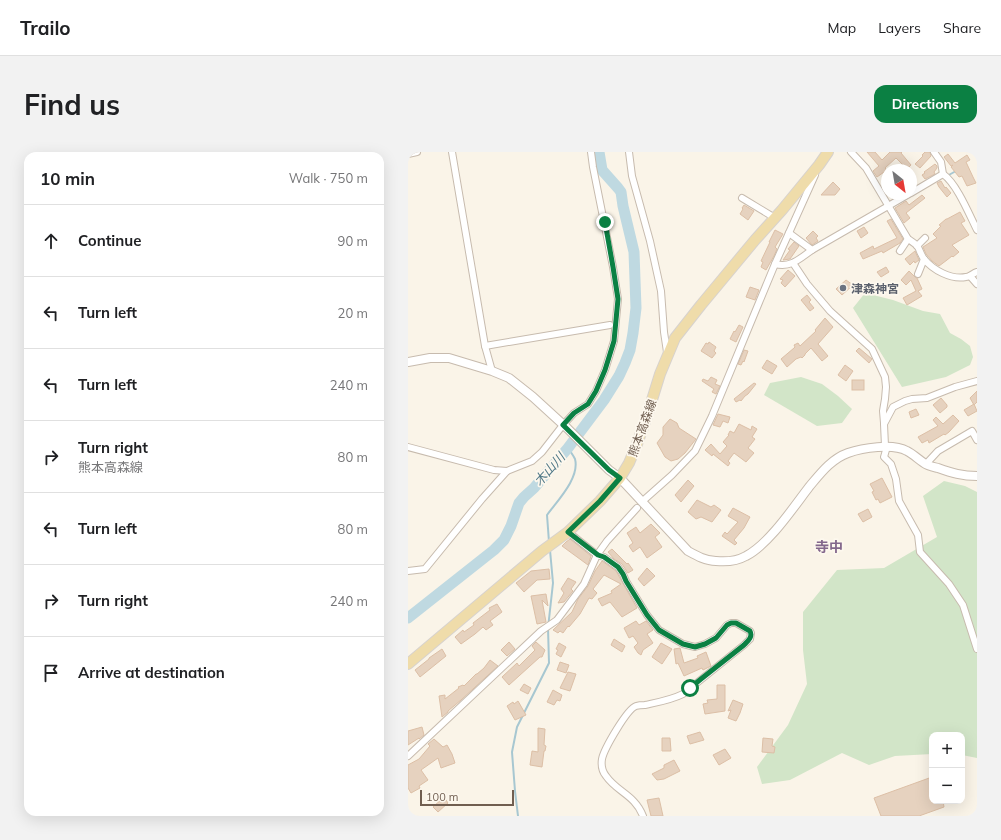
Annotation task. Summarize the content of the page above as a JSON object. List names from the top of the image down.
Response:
{
  "streets": {
    "main road": ["熊本高森線"]
  },
  "districts": ["寺中"],
  "water": ["木山川"],
  "places": ["津森神宮"],
  "scale_bar": "100 m",
  "north": "bottom right",
  "page": {
    "header": "Trailo",
    "nav": ["Map", "Layers", "Share"],
    "buttons": "Directions",
    "title": "Find us",
    "heading": ["10 min", "Walk · 750 m"],
    "list": [
      ["Continue", "90 m"],
      ["Turn left", "20 m"],
      ["Turn left", "240 m"],
      ["Turn right", "熊本高森線", "80 m"],
      ["Turn left", "80 m"],
      ["Turn right", "240 m"],
      "Arrive at destination"
    ],
    "map_buttons": ["+", "−"],
    "scale": "100 m"
  }
}
